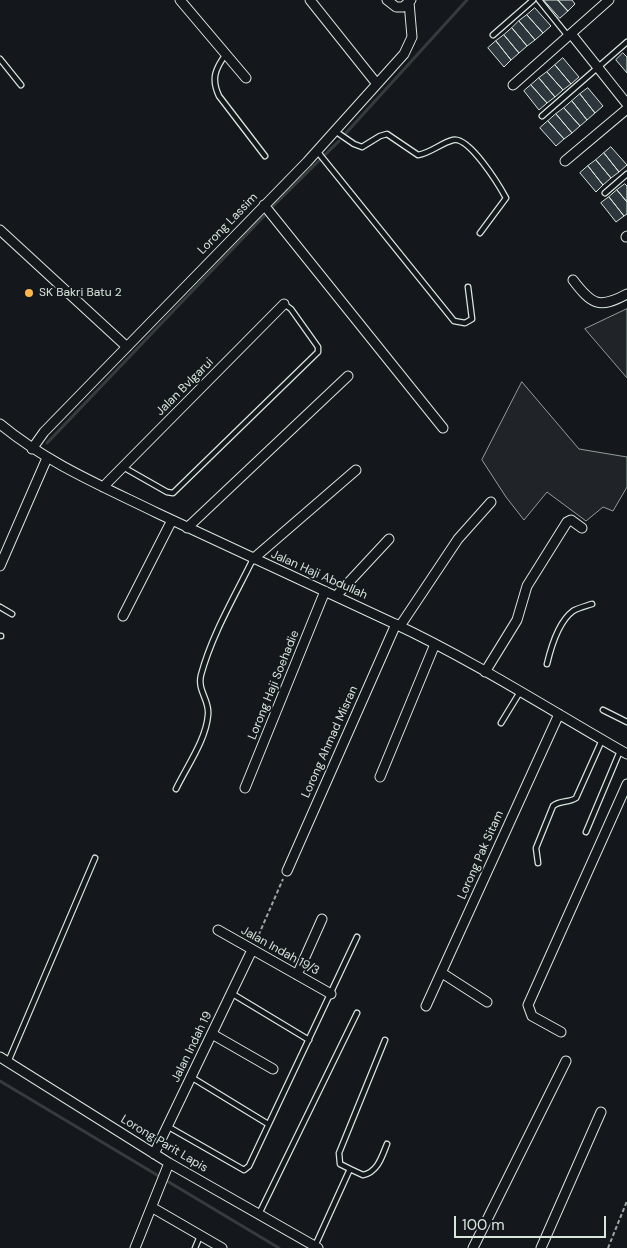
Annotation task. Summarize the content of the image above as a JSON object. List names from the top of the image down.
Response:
{
  "streets": {
    "street": [
      "Lorong Lassim",
      "Jalan Bvlgarui",
      "Jalan Haji Abdullah",
      "Lorong Haji Soehadie",
      "Lorong Ahmad Misran",
      "Lorong Pak Sitam",
      "Jalan Indah 19/3",
      "Jalan Indah 19",
      "Lorong Parit Lapis"
    ]
  },
  "crossings": [
    ["Lorong Lassim", "Jalan Haji Abdullah"],
    ["Jalan Bvlgarui", "Jalan Haji Abdullah"],
    ["Jalan Haji Abdullah", "Lorong Haji Soehadie"],
    ["Jalan Haji Abdullah", "Lorong Ahmad Misran"],
    ["Jalan Haji Abdullah", "Lorong Pak Sitam"],
    ["Jalan Indah 19/3", "Jalan Indah 19"],
    ["Jalan Indah 19", "Lorong Parit Lapis"]
  ],
  "places": ["SK Bakri Batu 2"],
  "scale_bar": "100 m"
}
